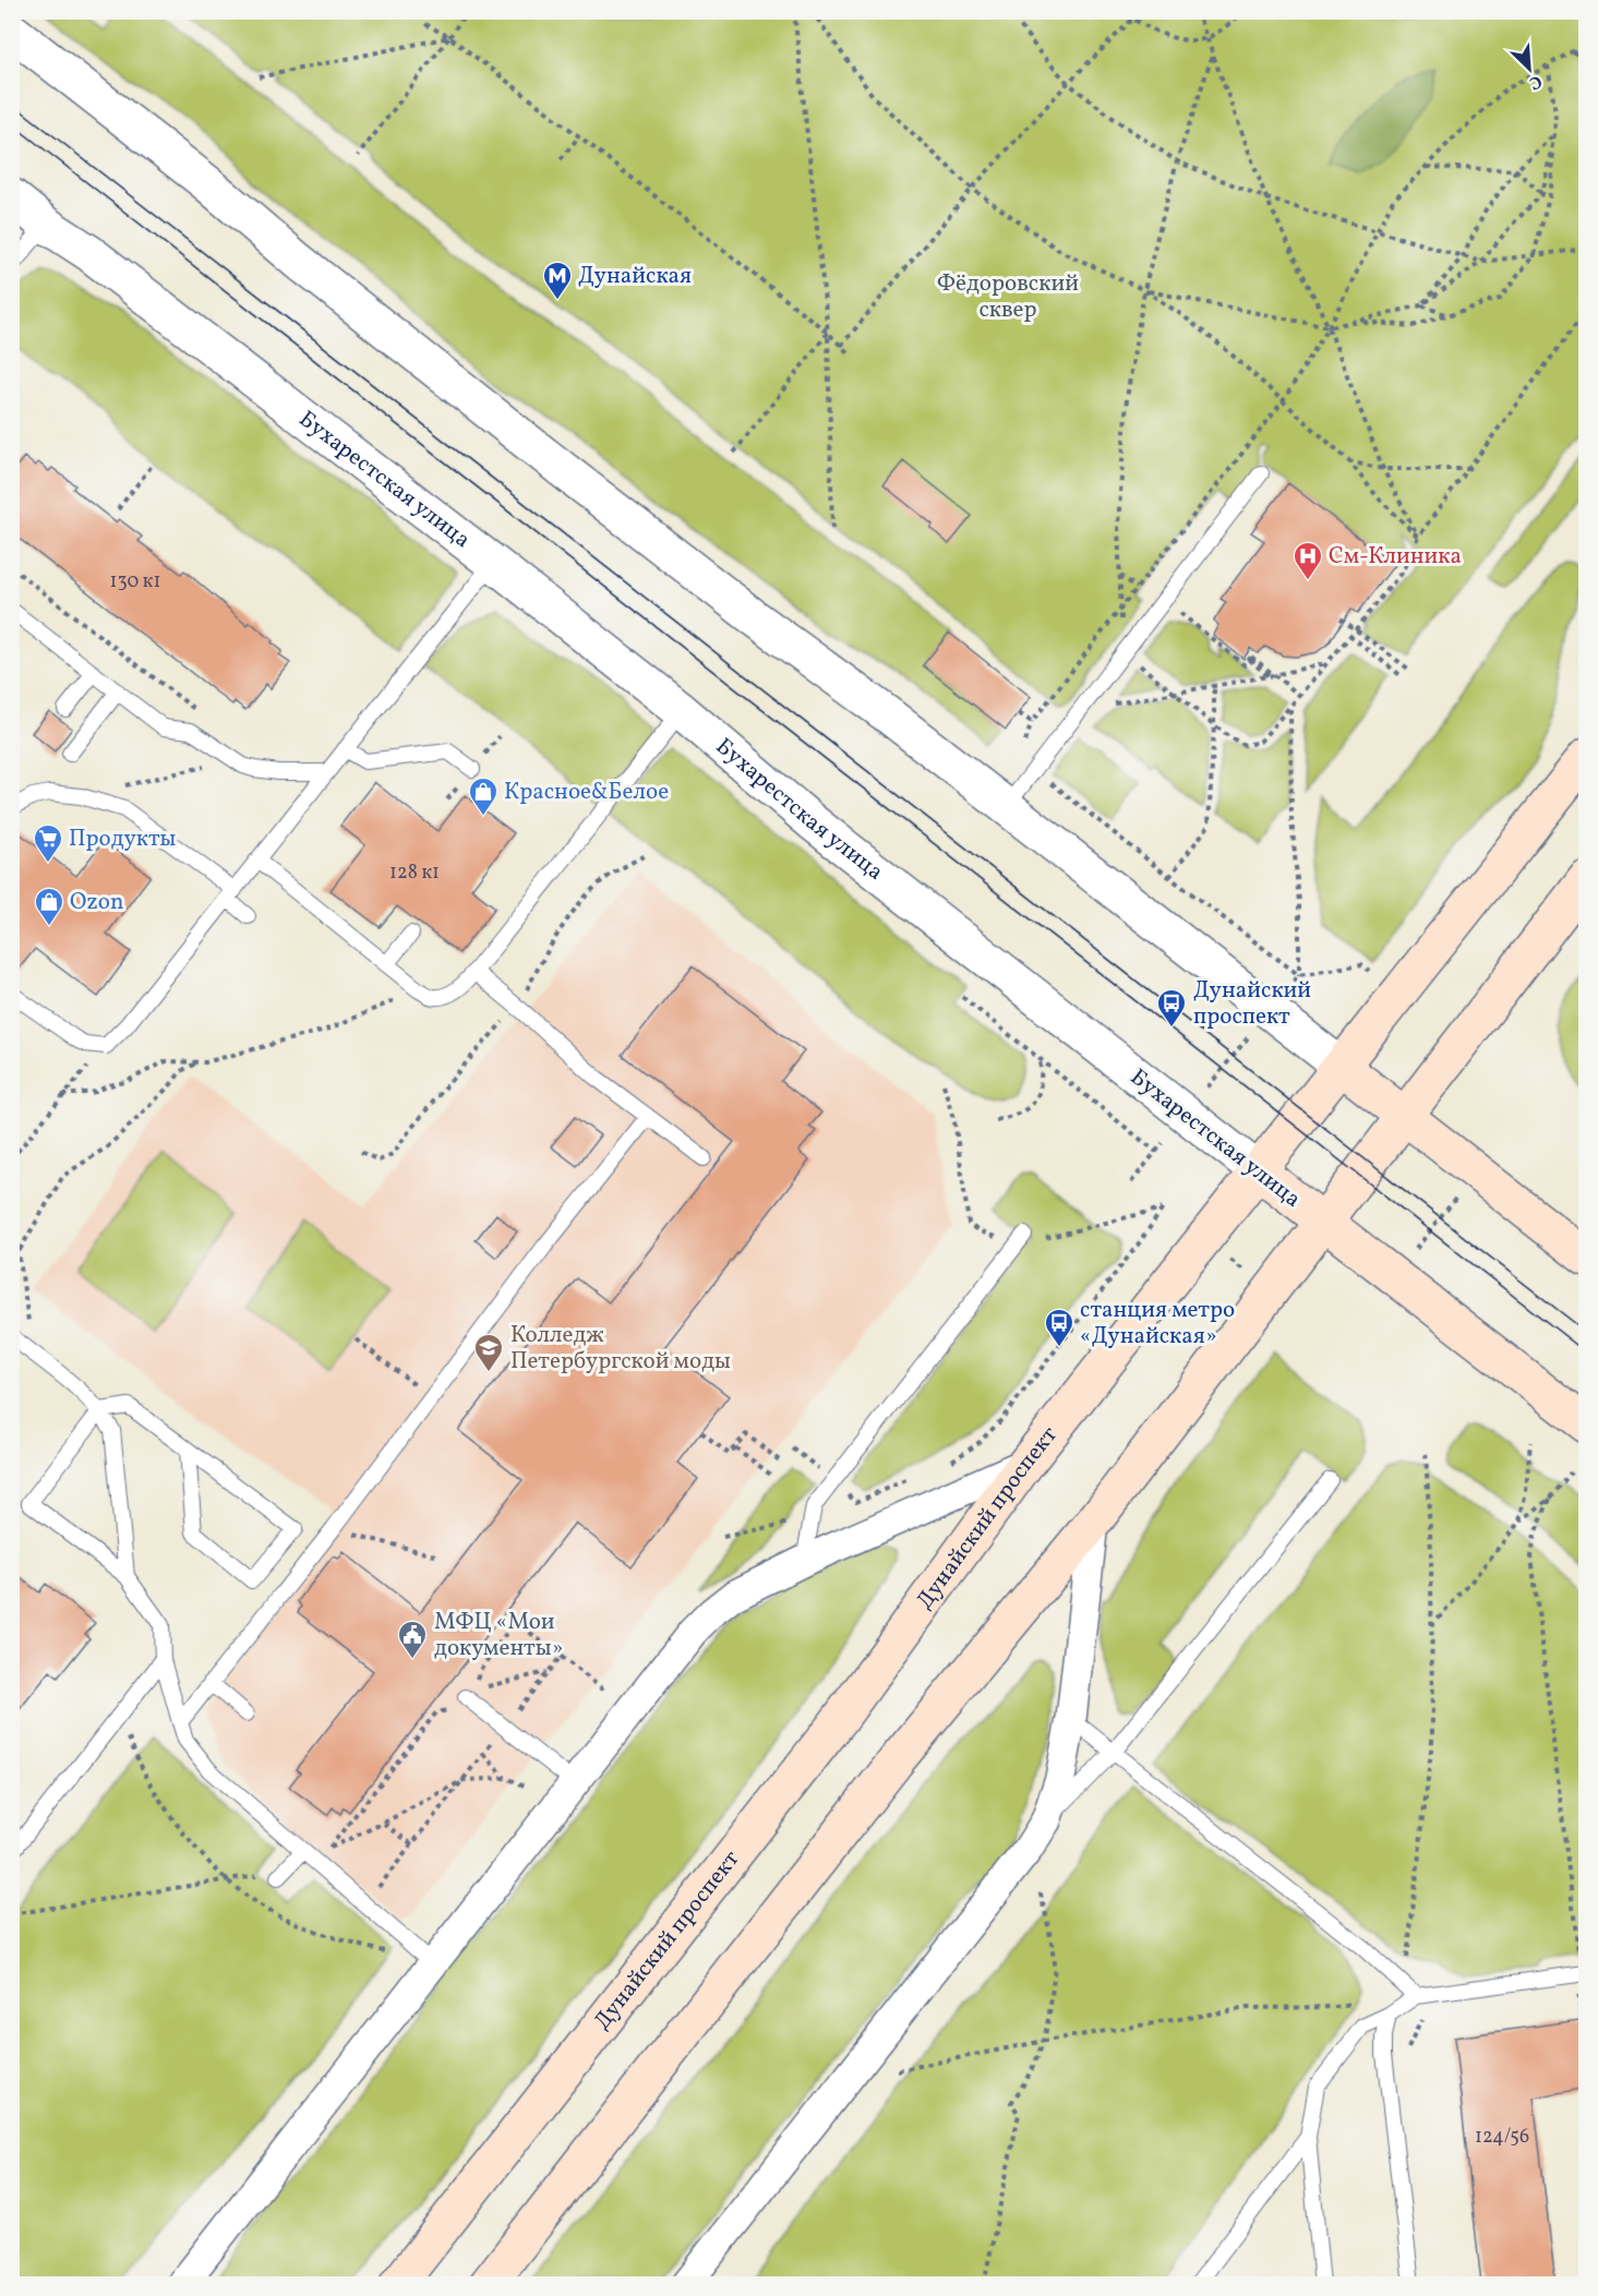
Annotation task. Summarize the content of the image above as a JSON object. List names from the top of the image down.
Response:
{
  "streets": {
    "main road": ["Бухарестская улица", "Дунайский проспект"]
  },
  "crossings": [
    ["Бухарестская улица", "Дунайский проспект"]
  ],
  "parks": ["Фёдоровский сквер"],
  "places": {
    "metro station": ["Дунайская"],
    "hospital": ["См-Клиника"],
    "shop": ["Красное&Белое", "Ozon"],
    "supermarket": ["Продукты"],
    "bus stop": ["Дунайский проспект", "станция метро «Дунайская»"],
    "school or university": ["Колледж Петербургской моды"],
    "public building": ["МФЦ «Мои документы»"]
  },
  "house_numbers": ["130 к1", "128 к1", "124/56"],
  "north": "bottom right"
}
